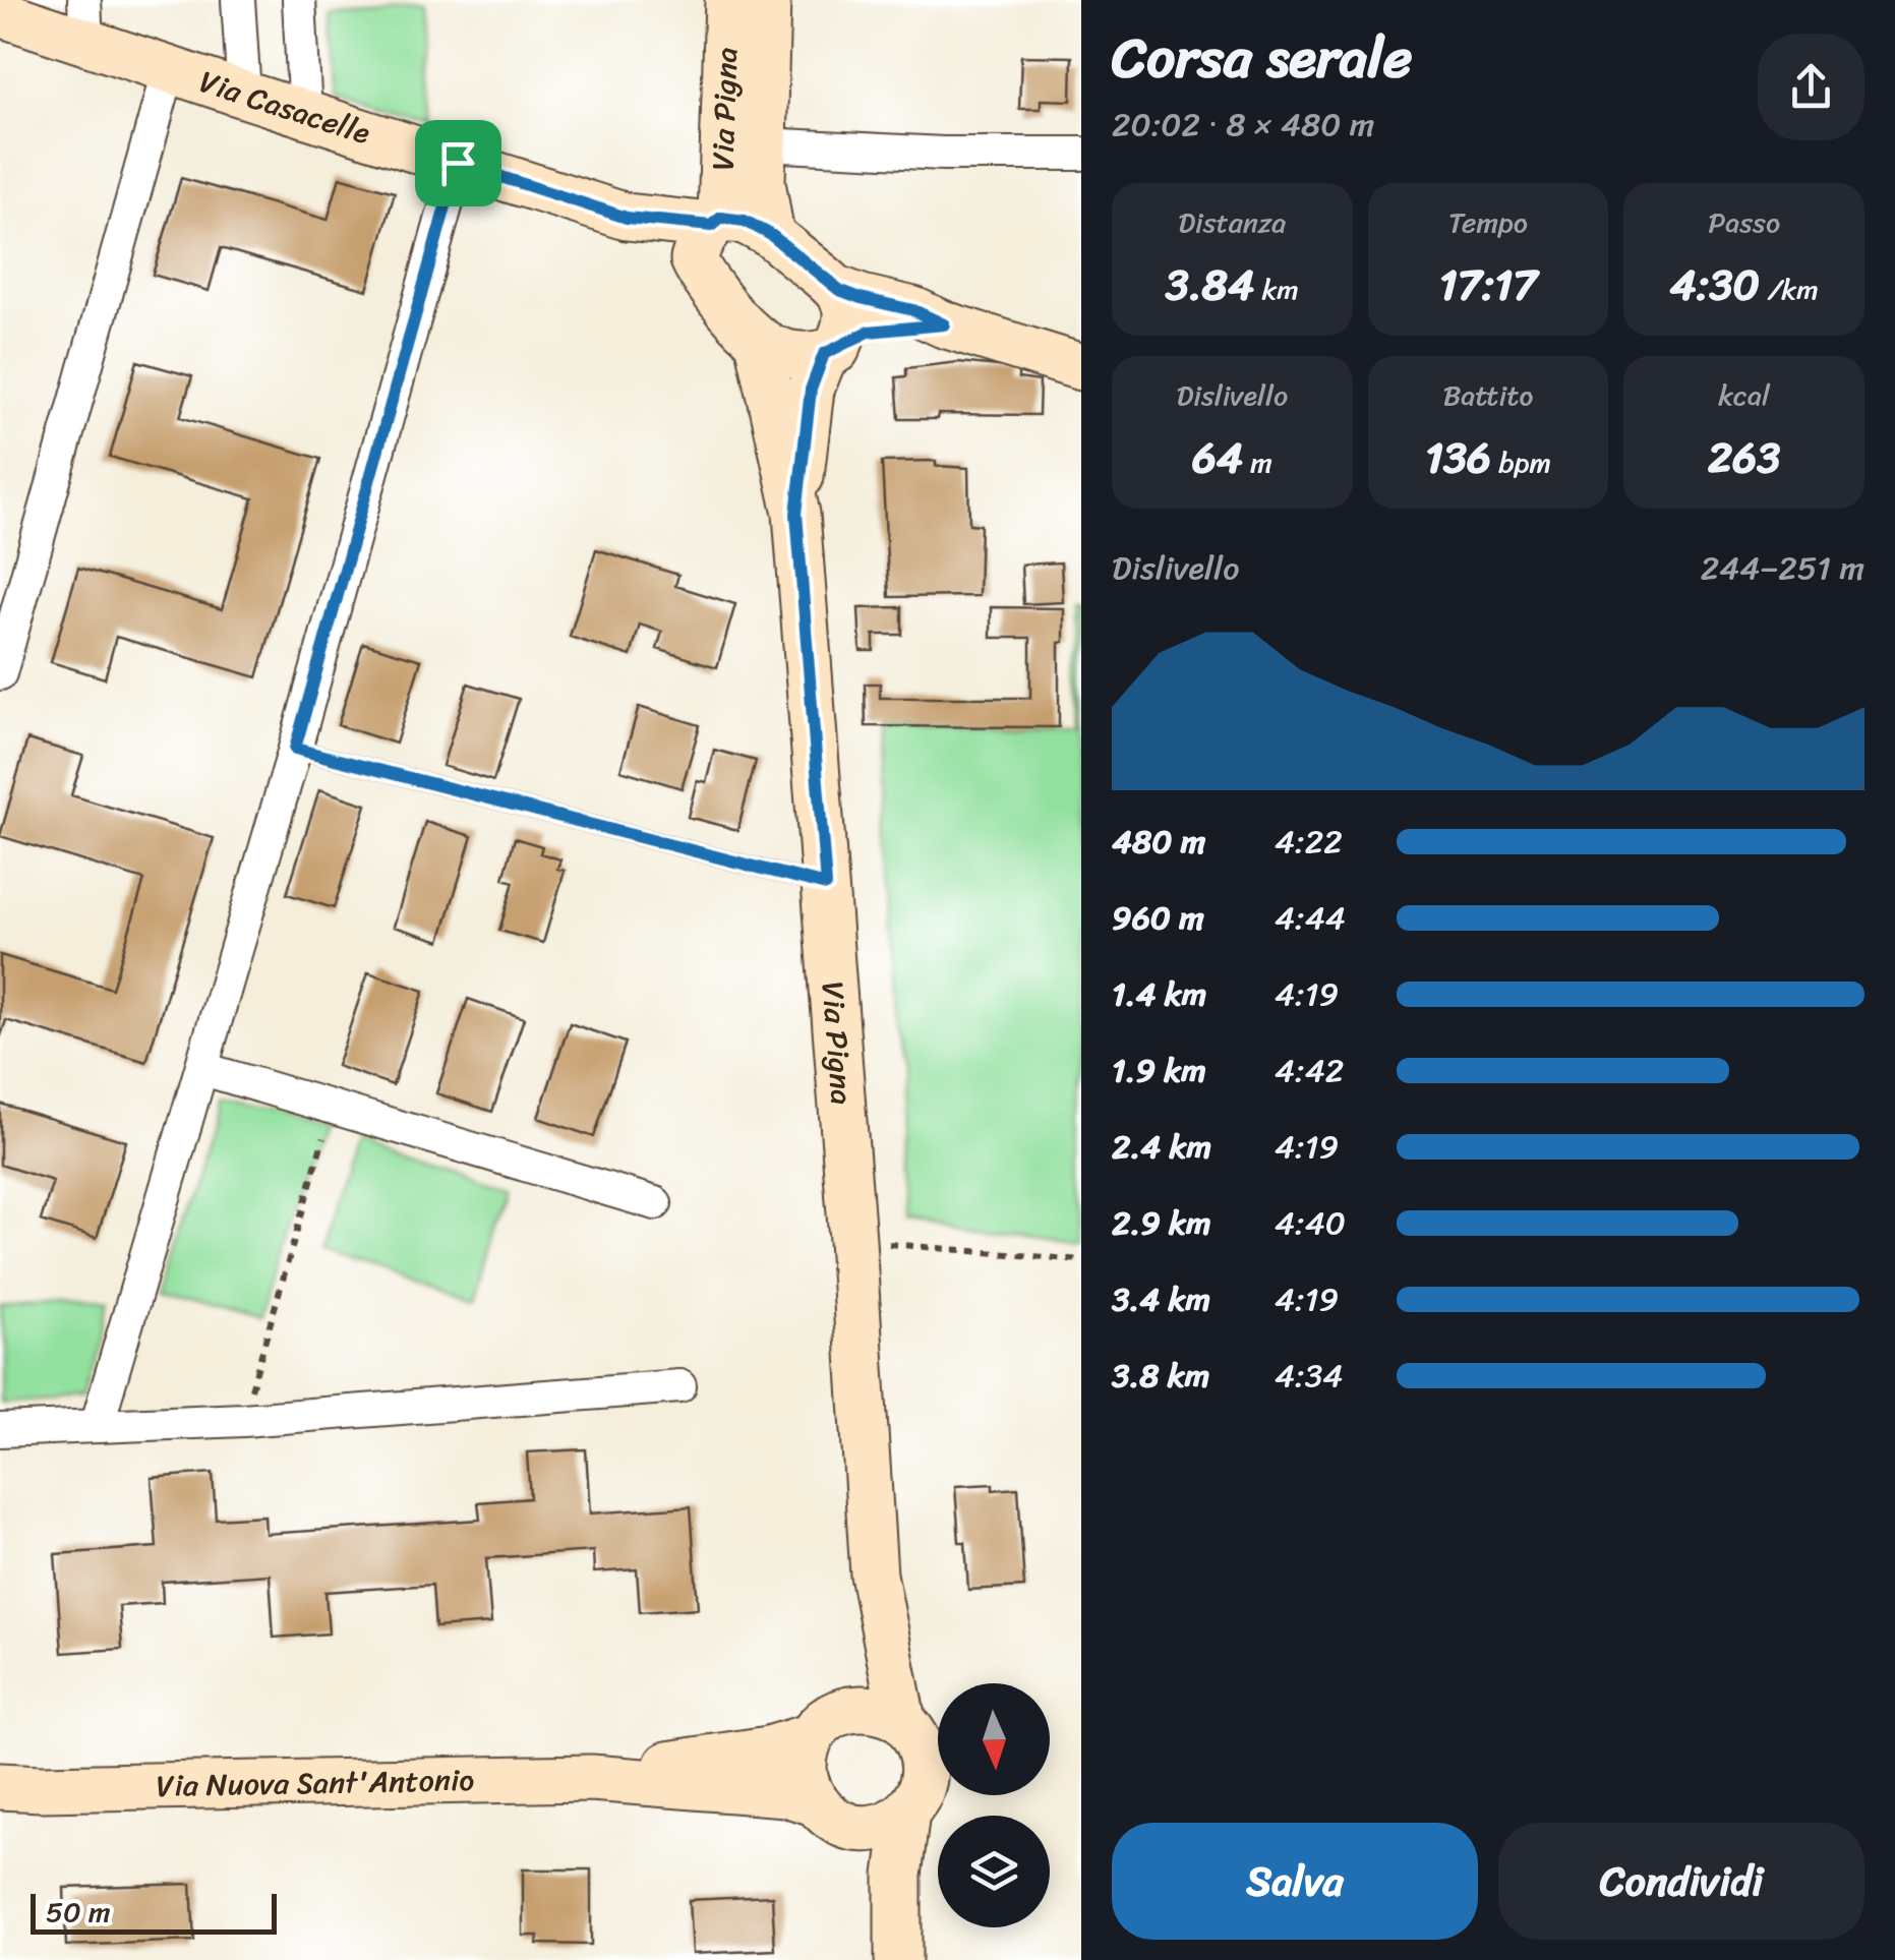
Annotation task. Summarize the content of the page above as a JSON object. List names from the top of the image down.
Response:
{
  "streets": {
    "main road": ["Via Casacelle", "Via Pigna", "Via Nuova Sant'Antonio"]
  },
  "crossings": [
    ["Via Casacelle", "Via Pigna"],
    ["Via Pigna", "Via Nuova Sant'Antonio"]
  ],
  "scale_bar": "50 m",
  "north": "bottom",
  "page": {
    "heading": ["Corsa serale", "20:02 · 8 × 480 m"],
    "stats": [
      ["Distanza", "3.84 km"],
      ["Tempo", "17:17"],
      ["Passo", "4:30 /km"],
      ["Dislivello", "64 m"],
      ["Battito", "136 bpm"],
      ["kcal", "263"]
    ],
    "chart": ["Dislivello", "244–251 m"],
    "list": [
      {
        "name": "480 m",
        "note": "4:22"
      },
      {
        "name": "960 m",
        "note": "4:44"
      },
      {
        "name": "1.4 km",
        "note": "4:19"
      },
      {
        "name": "1.9 km",
        "note": "4:42"
      },
      {
        "name": "2.4 km",
        "note": "4:19"
      },
      {
        "name": "2.9 km",
        "note": "4:40"
      },
      {
        "name": "3.4 km",
        "note": "4:19"
      },
      {
        "name": "3.8 km",
        "note": "4:34"
      }
    ],
    "buttons": ["Salva", "Condividi"],
    "scale": "50 m"
  }
}
